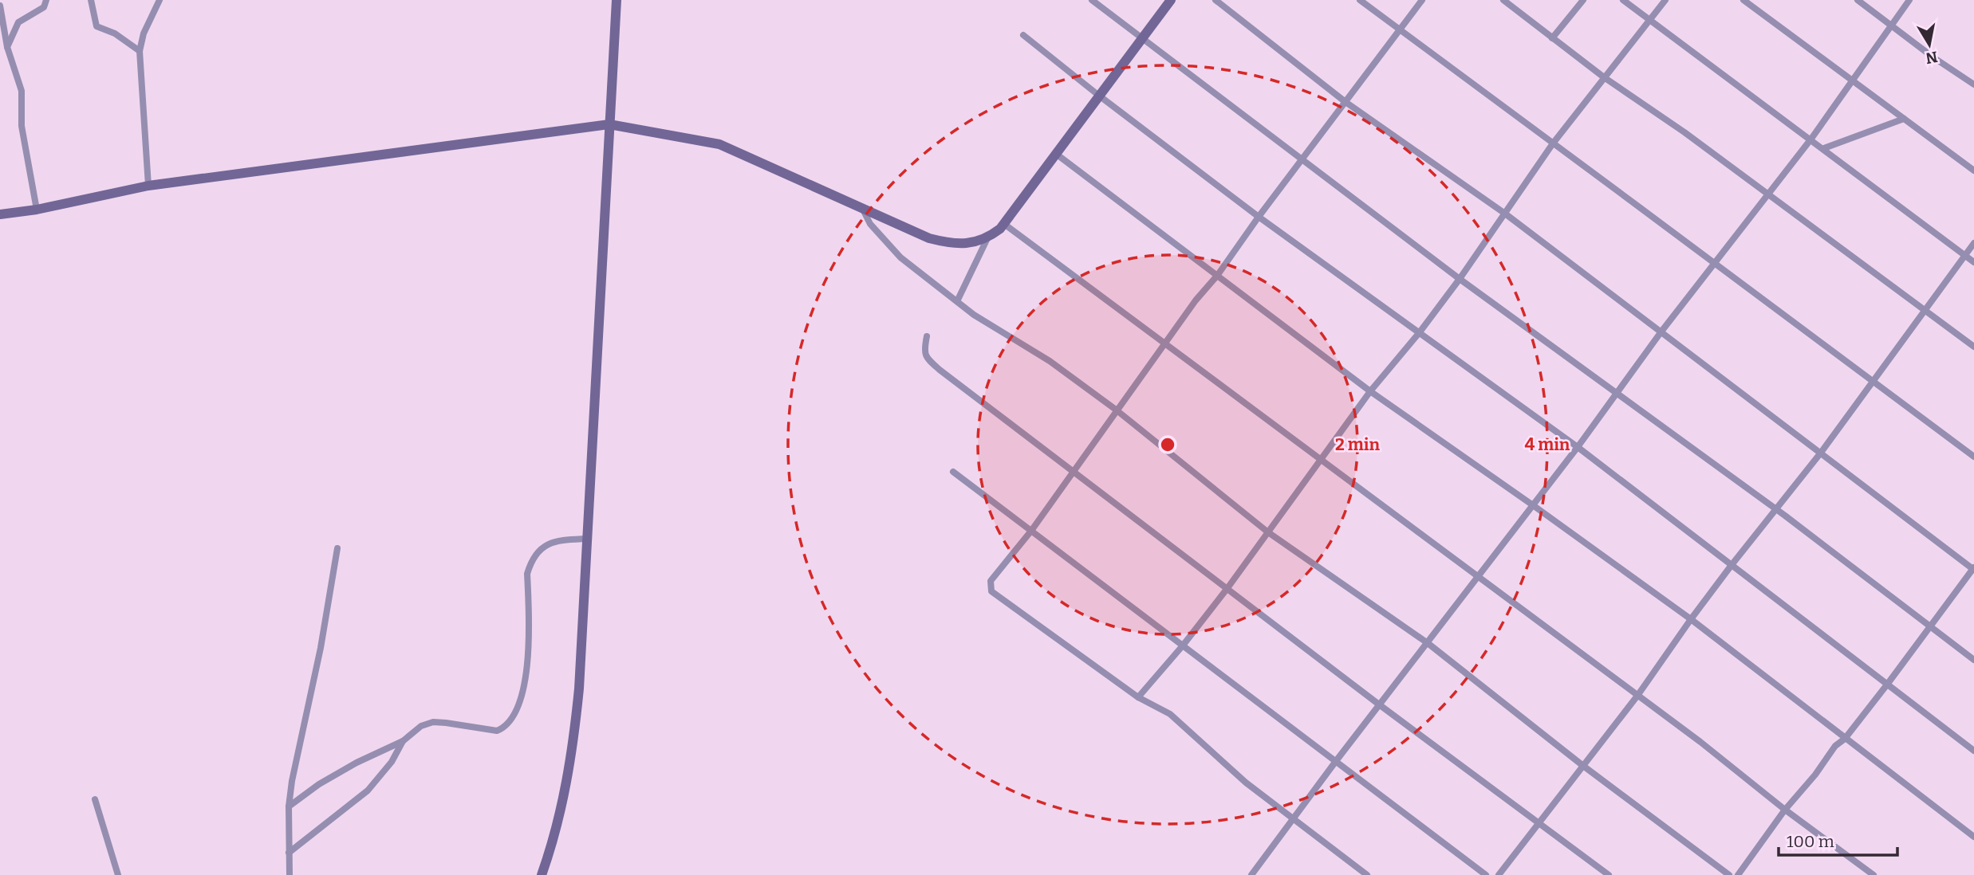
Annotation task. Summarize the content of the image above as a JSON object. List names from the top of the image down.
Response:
{
  "scale_bar": "100 m",
  "north": "bottom",
  "rings": ["2 min", "4 min"]
}
